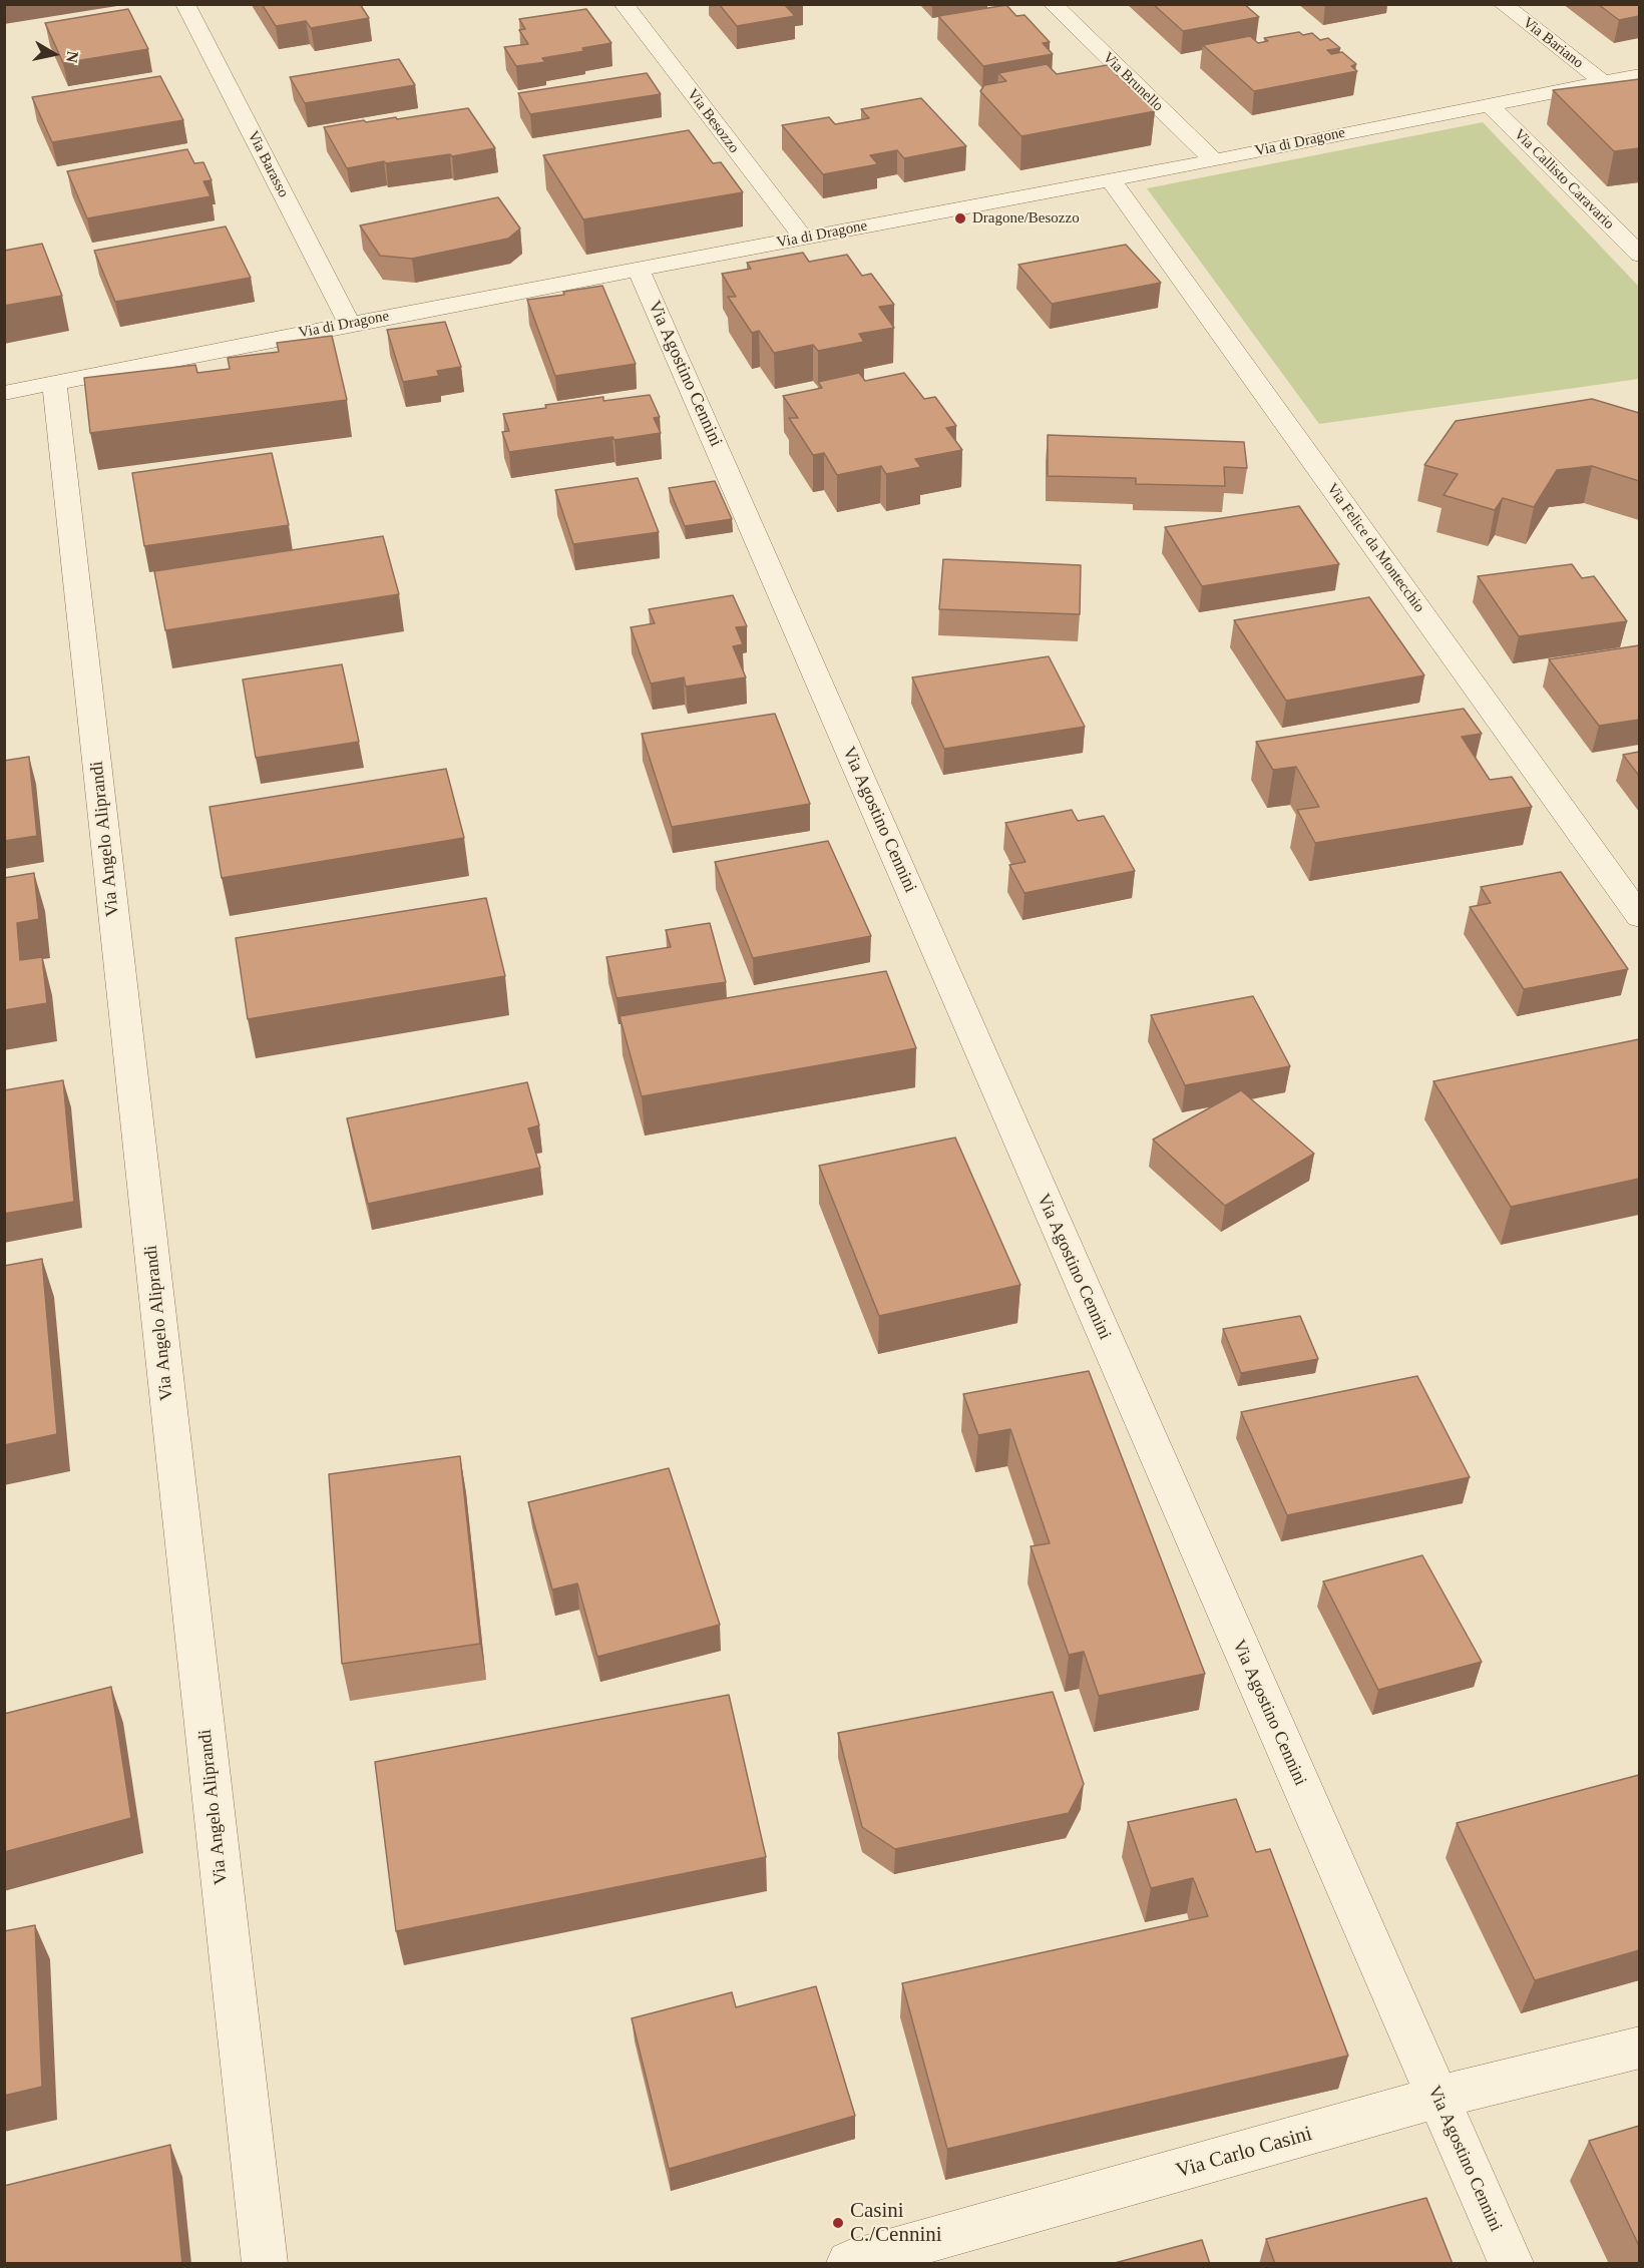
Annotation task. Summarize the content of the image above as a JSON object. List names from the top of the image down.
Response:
{
  "streets": {
    "street": [
      "Via Bariano",
      "Via Brunello",
      "Via Besozzo",
      "Via di Dragone",
      "Via Barasso",
      "Via Callisto Caravario",
      "Via Agostino Cennini",
      "Via Felice da Montecchio",
      "Via Angelo Aliprandi",
      "Via Carlo Casini"
    ]
  },
  "crossings": [
    ["Via Bariano", "Via di Dragone"],
    ["Via Brunello", "Via di Dragone"],
    ["Via Besozzo", "Via di Dragone"],
    ["Via di Dragone", "Via Barasso"],
    ["Via di Dragone", "Via Callisto Caravario"],
    ["Via di Dragone", "Via Agostino Cennini"],
    ["Via di Dragone", "Via Felice da Montecchio"],
    ["Via di Dragone", "Via Angelo Aliprandi"],
    ["Via Agostino Cennini", "Via Carlo Casini"]
  ],
  "places": ["Dragone/Besozzo", "Casini C./Cennini"],
  "north": "right"
}
